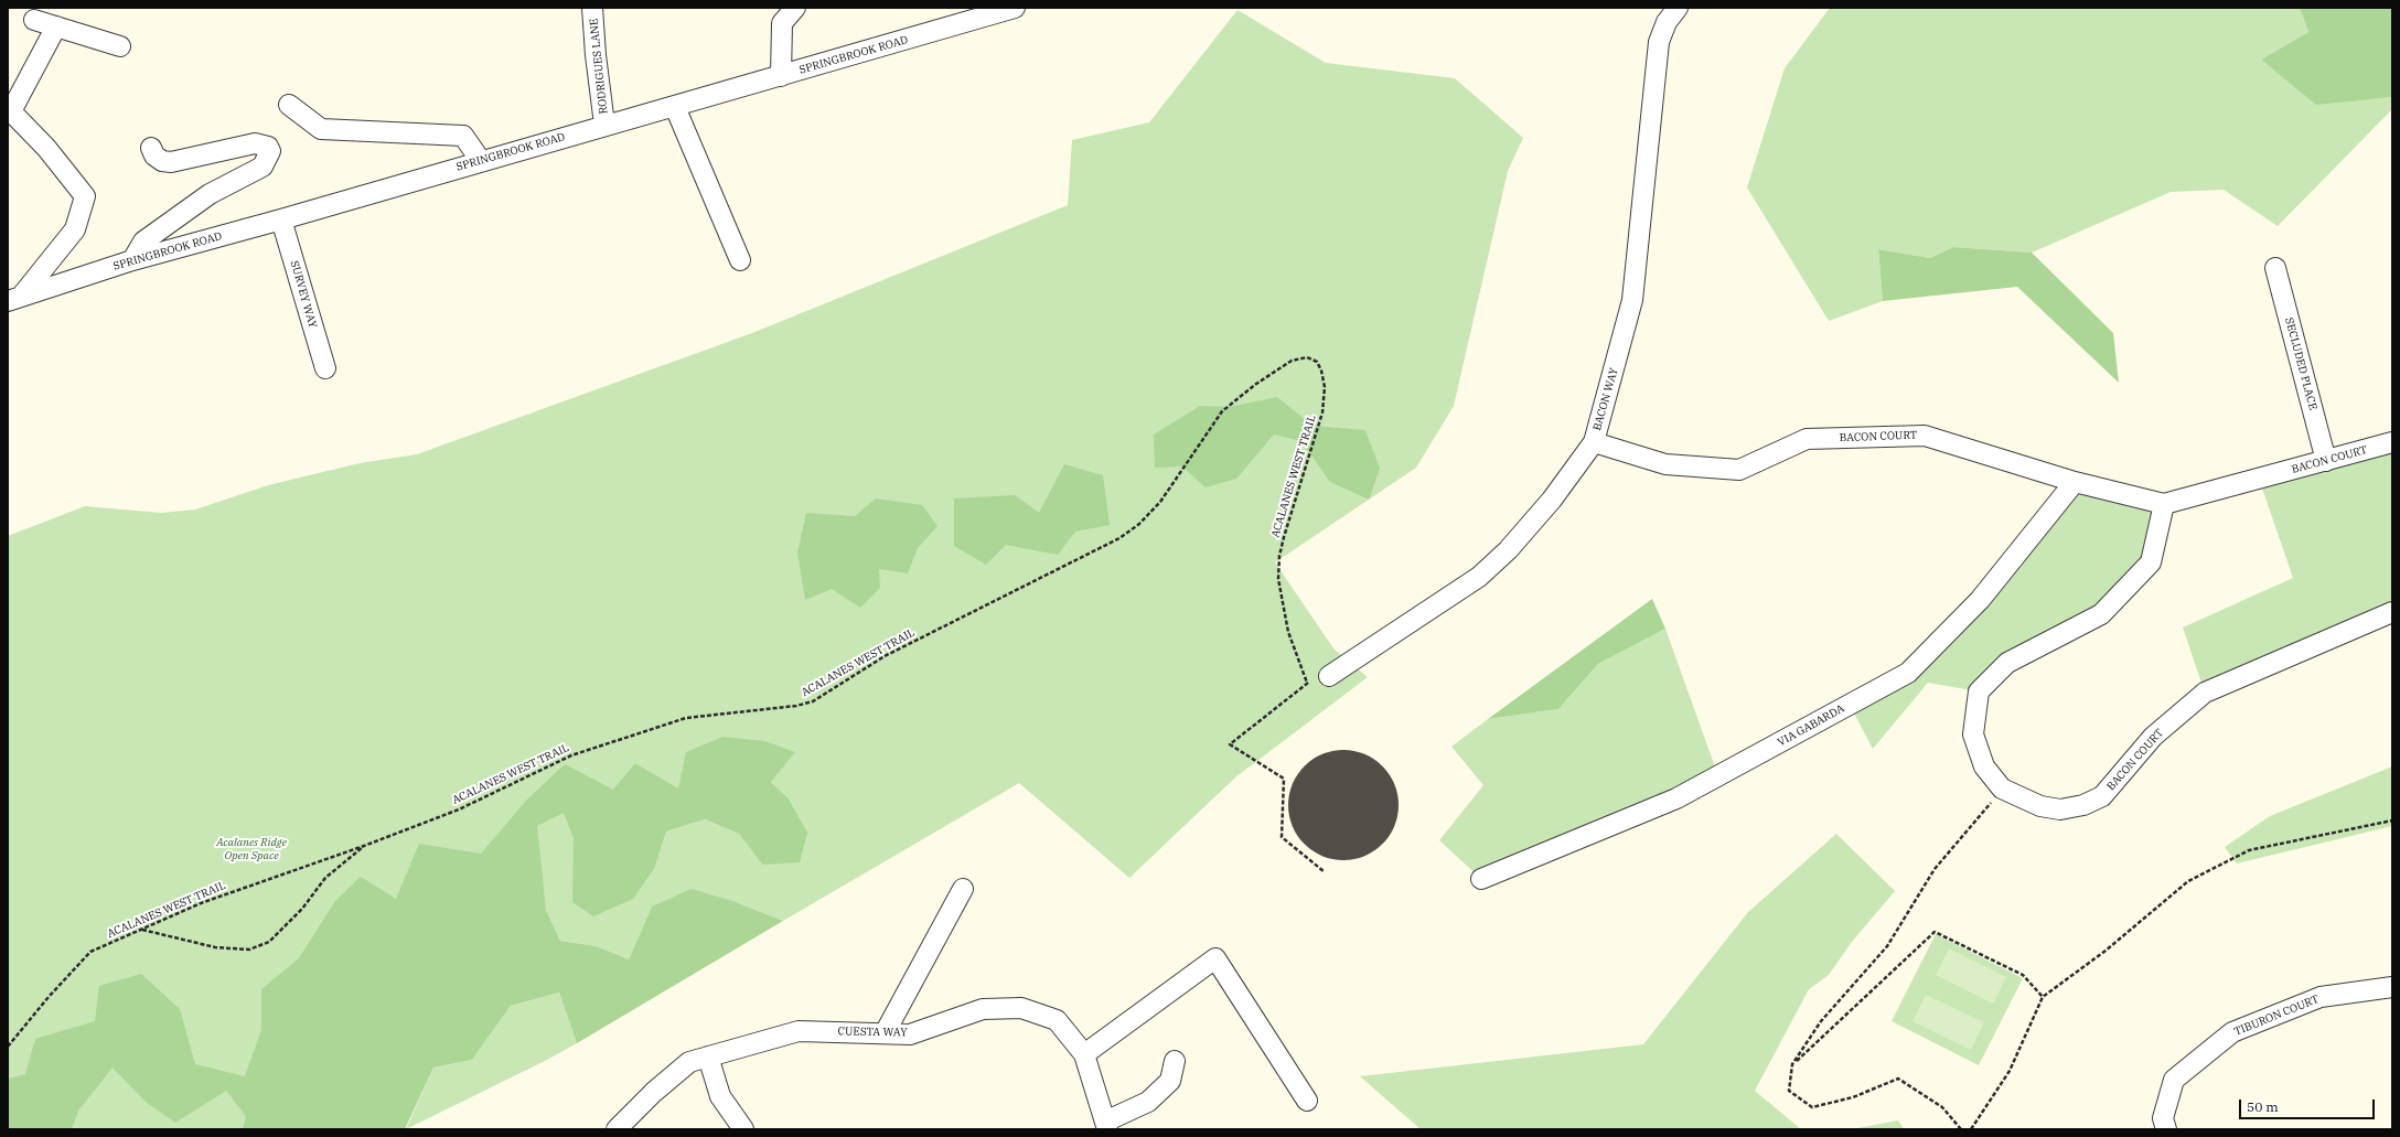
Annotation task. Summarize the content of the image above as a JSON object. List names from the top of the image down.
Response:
{
  "streets": {
    "street": [
      "SPRINGBROOK ROAD",
      "RODRIGUES LANE",
      "SURVEY WAY",
      "SECLUDED PLACE",
      "BACON WAY",
      "BACON COURT",
      "VIA GABARDA",
      "TIBURON COURT",
      "CUESTA WAY"
    ],
    "path": ["ACALANES WEST TRAIL"]
  },
  "crossings": [
    ["SPRINGBROOK ROAD", "RODRIGUES LANE"],
    ["SPRINGBROOK ROAD", "SURVEY WAY"],
    ["SECLUDED PLACE", "BACON COURT"],
    ["BACON WAY", "BACON COURT"],
    ["BACON COURT", "VIA GABARDA"]
  ],
  "parks": ["Acalanes Ridge Open Space"],
  "scale_bar": "50 m"
}
